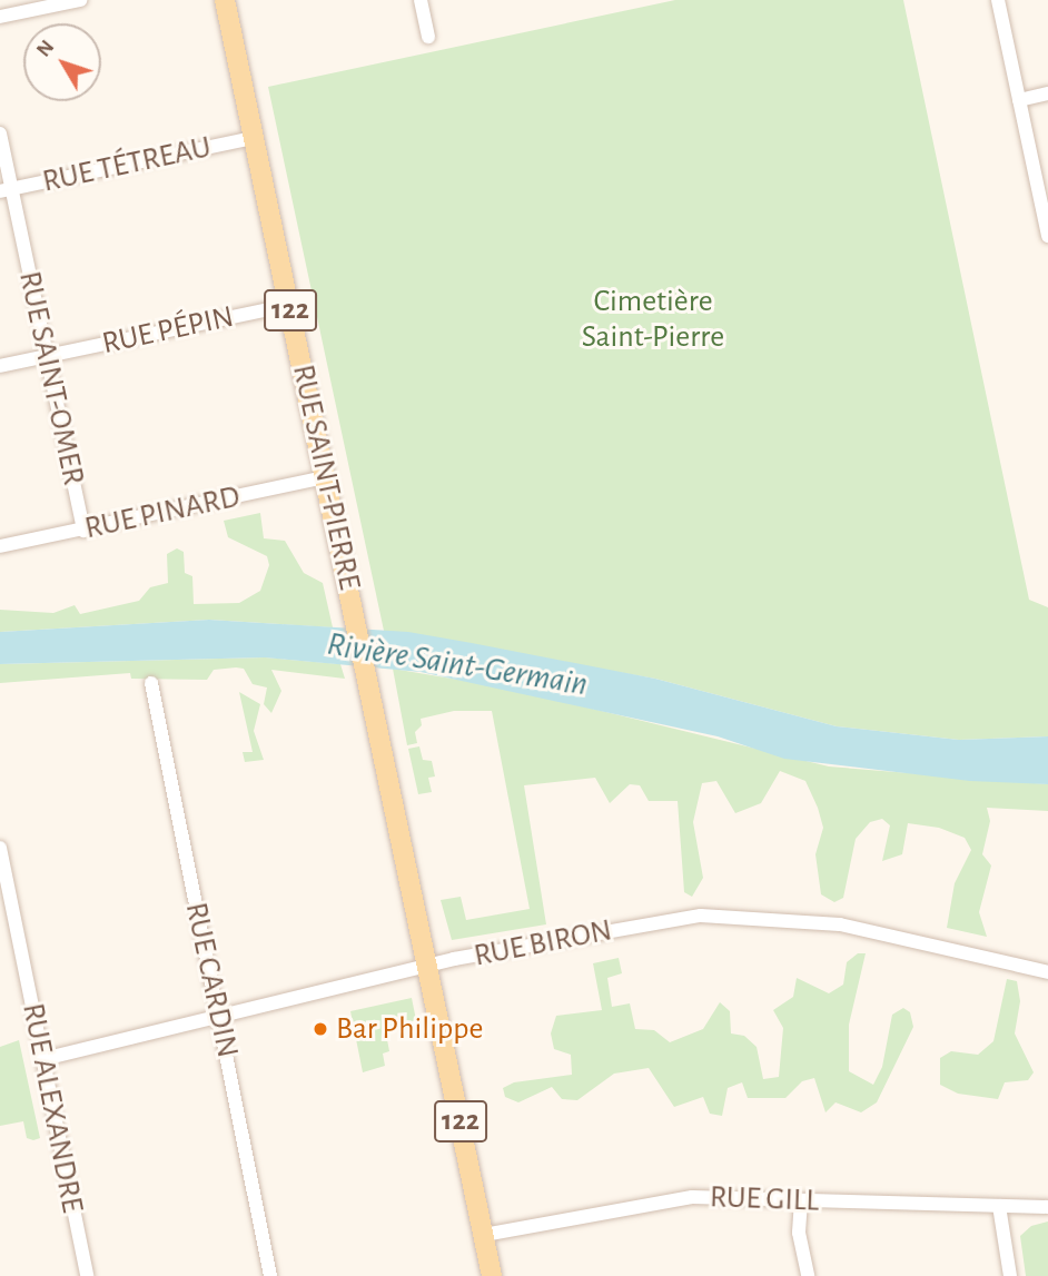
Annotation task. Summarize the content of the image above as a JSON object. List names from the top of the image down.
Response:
{
  "streets": {
    "main road": ["122", "RUE SAINT-PIERRE"],
    "street": [
      "RUE TÉTREAU",
      "RUE PÉPIN",
      "RUE SAINT-OMER",
      "RUE PINARD",
      "RUE BIRON",
      "RUE CARDIN",
      "RUE ALEXANDRE",
      "RUE GILL"
    ]
  },
  "crossings": [
    ["RUE TÉTREAU", "RUE SAINT-OMER"],
    ["RUE TÉTREAU", "RUE SAINT-PIERRE"],
    ["RUE PÉPIN", "RUE SAINT-OMER"],
    ["RUE PÉPIN", "RUE SAINT-PIERRE"],
    ["RUE SAINT-OMER", "RUE PINARD"],
    ["RUE SAINT-PIERRE", "RUE PINARD"],
    ["RUE SAINT-PIERRE", "RUE BIRON"],
    ["RUE SAINT-PIERRE", "RUE GILL"],
    ["RUE BIRON", "RUE CARDIN"],
    ["RUE BIRON", "RUE ALEXANDRE"]
  ],
  "water": ["Rivière Saint-Germain"],
  "parks": ["Cimetière Saint-Pierre"],
  "places": ["Bar Philippe"],
  "north": "top left"
}
